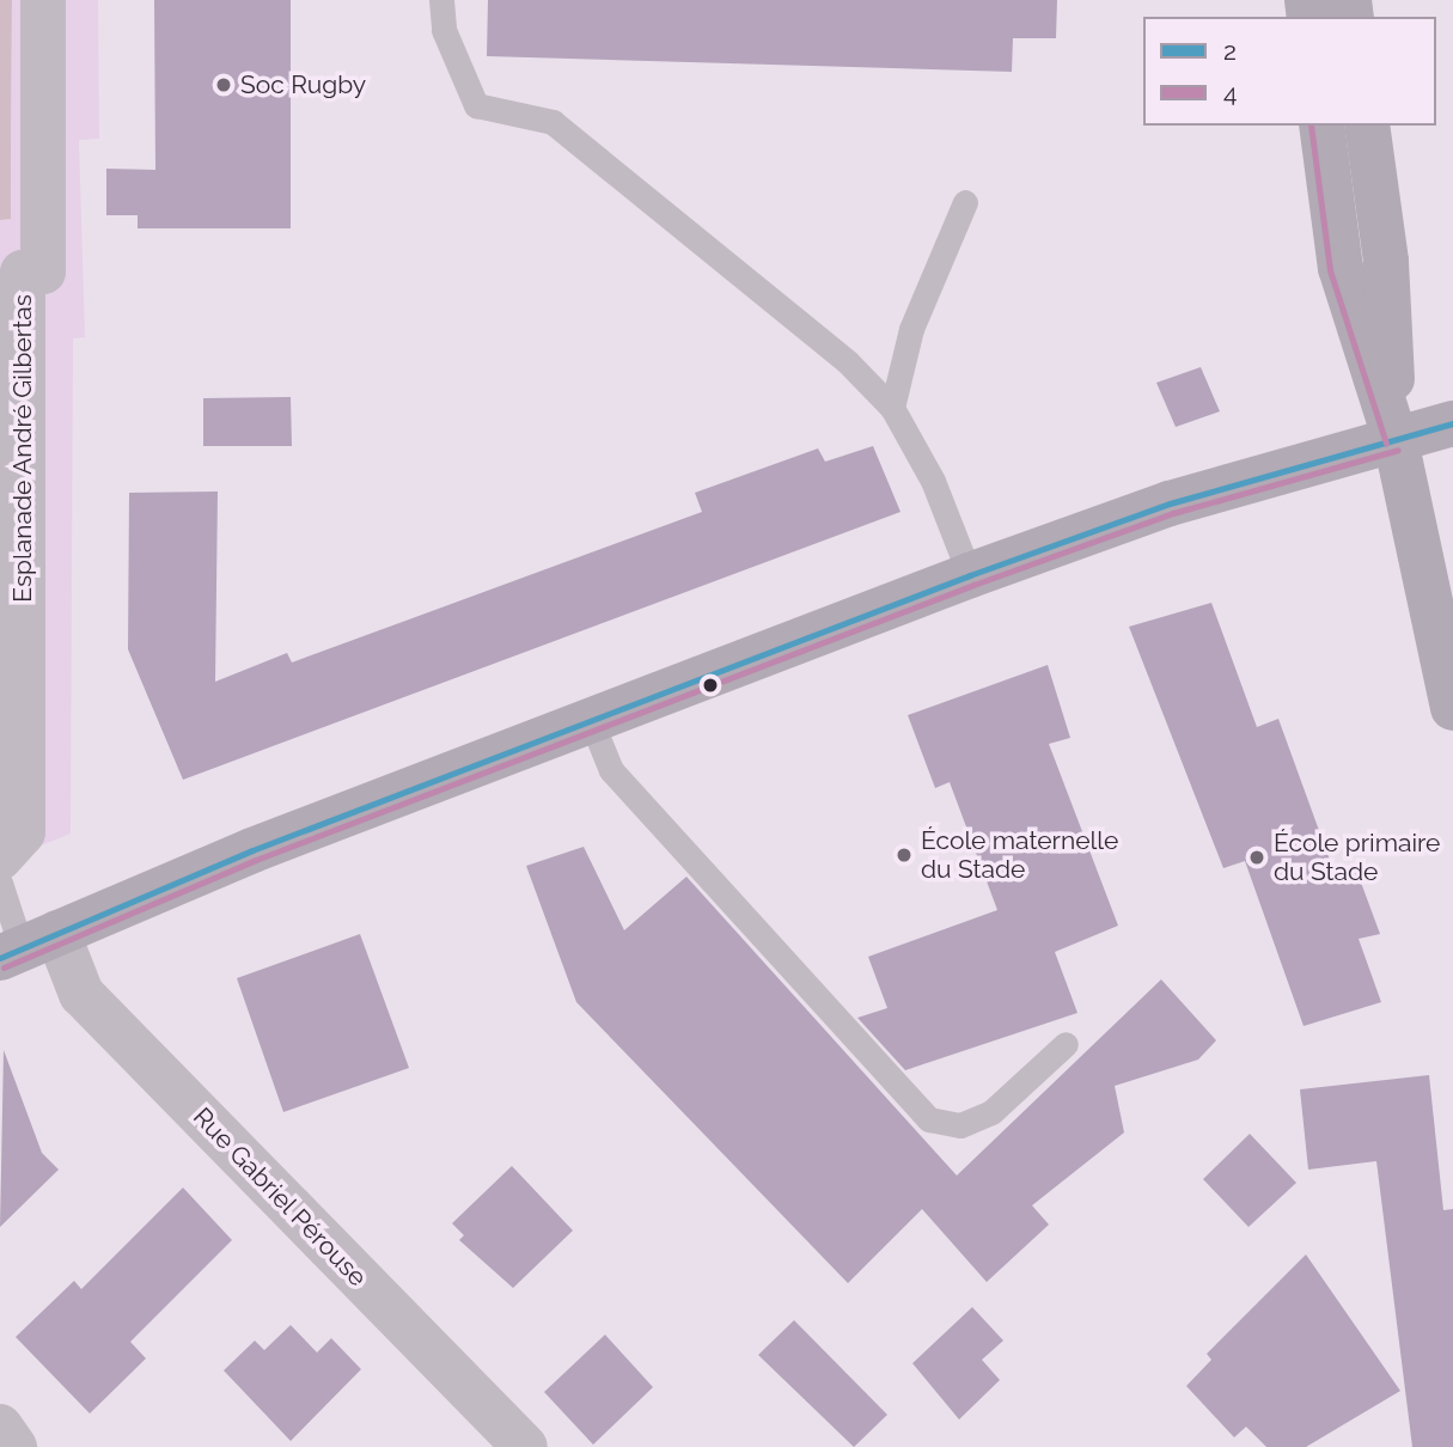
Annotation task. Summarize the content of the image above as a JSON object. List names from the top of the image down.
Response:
{
  "streets": {
    "street": ["Esplanade André Gilbertas", "Rue Gabriel Pérouse"]
  },
  "places": ["Soc Rugby", "École maternelle du Stade", "École primaire du Stade"],
  "lines": ["transit line 4", "transit line 2"],
  "legend": ["2", "4"]
}
